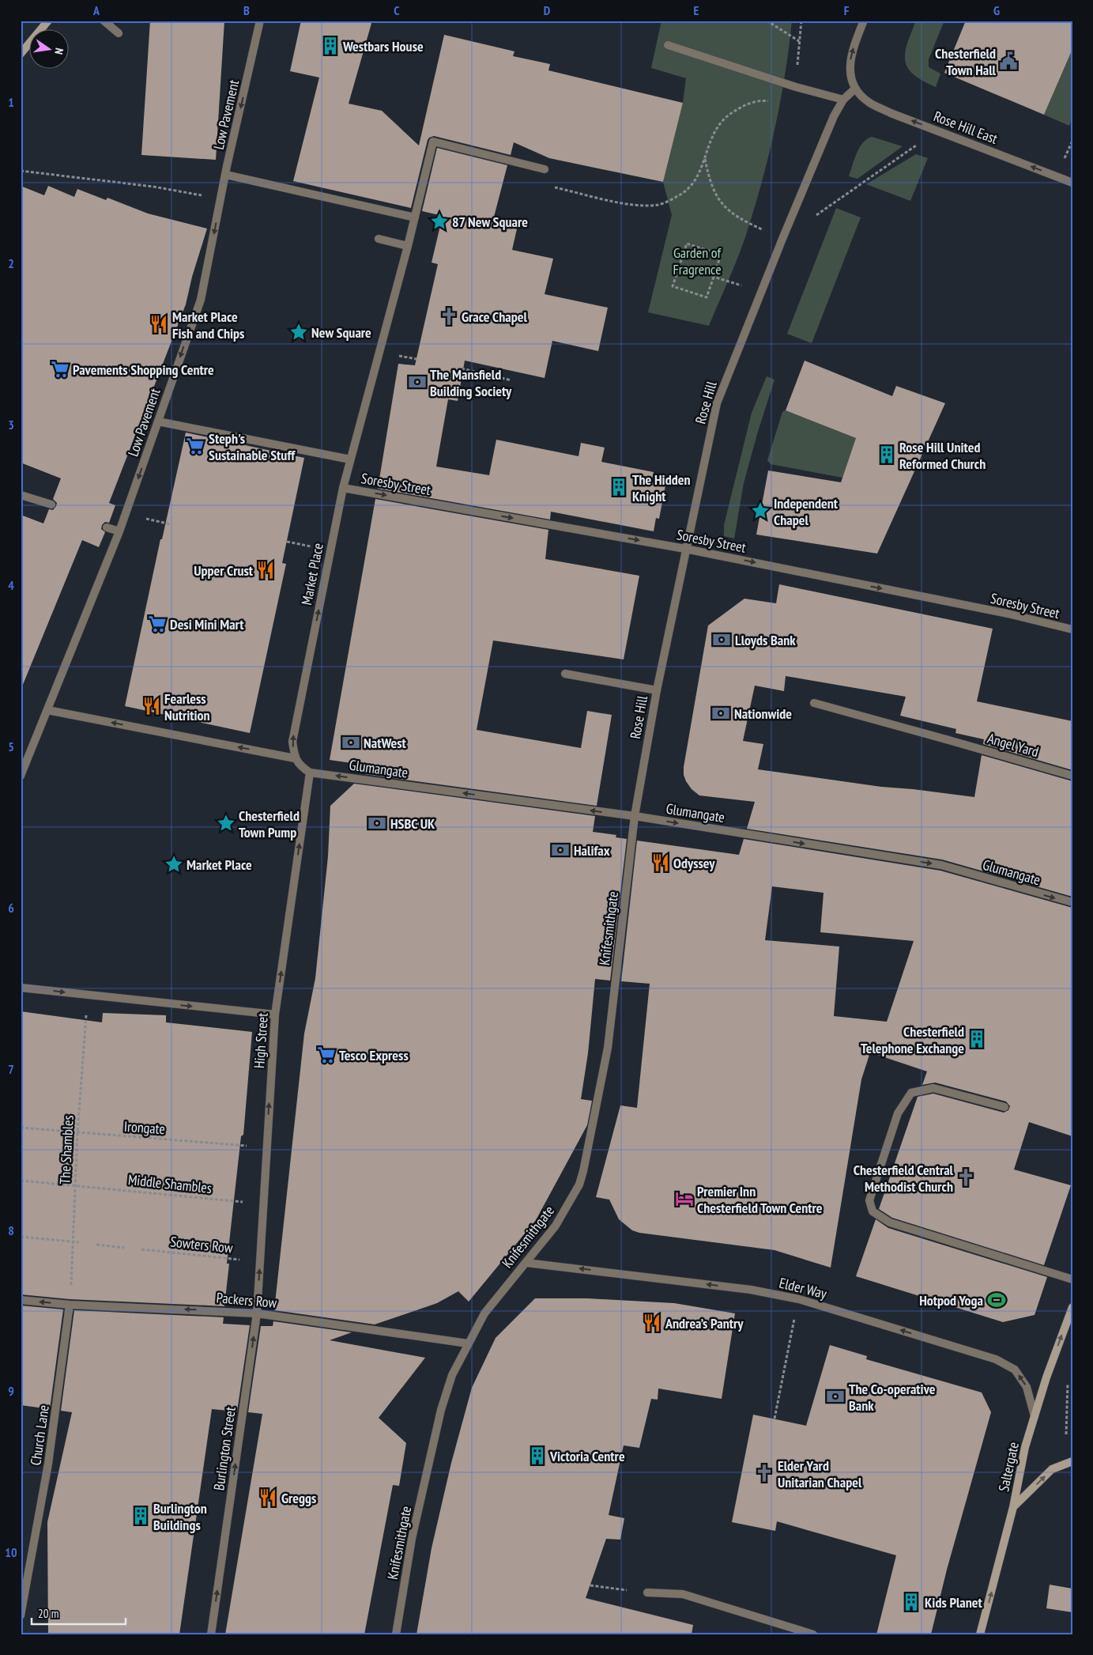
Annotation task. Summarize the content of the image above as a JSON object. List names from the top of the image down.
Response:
{
  "streets": {
    "street": [
      "Low Pavement",
      "Rose Hill East",
      "Rose Hill",
      "Soresby Street",
      "Market Place",
      "Angel Yard",
      "Glumangate",
      "Knifesmithgate",
      "High Street",
      "Elder Way",
      "Packers Row",
      "Church Lane",
      "Burlington Street",
      "Saltergate"
    ],
    "path": [
      "Irongate",
      "The Shambles",
      "Middle Shambles",
      "Sowters Row"
    ]
  },
  "crossings": [
    ["Rose Hill East", "Rose Hill"],
    ["Rose Hill", "Soresby Street"],
    ["Rose Hill", "Glumangate"],
    ["Rose Hill", "Knifesmithgate"],
    ["Soresby Street", "Market Place"],
    ["Glumangate", "Knifesmithgate"],
    ["Glumangate", "High Street"],
    ["Knifesmithgate", "Elder Way"],
    ["Knifesmithgate", "Packers Row"],
    ["High Street", "Irongate"],
    ["High Street", "Middle Shambles"],
    ["High Street", "Sowters Row"],
    ["High Street", "Packers Row"],
    ["High Street", "Burlington Street"],
    ["Irongate", "The Shambles"],
    ["The Shambles", "Middle Shambles"],
    ["The Shambles", "Packers Row"],
    ["The Shambles", "Church Lane"],
    ["Elder Way", "Saltergate"],
    ["Packers Row", "Church Lane"],
    ["Packers Row", "Burlington Street"]
  ],
  "one_way": [
    "Low Pavement",
    "Rose Hill East",
    "Soresby Street",
    "Market Place",
    "High Street",
    "Elder Way",
    "Packers Row",
    "Burlington Street",
    "Saltergate"
  ],
  "parks": ["Garden of Fragrence"],
  "places": {
    "building": [
      "Westbars House",
      "Rose Hill United Reformed Church",
      "The Hidden Knight",
      "Chesterfield Telephone Exchange",
      "Victoria Centre",
      "Burlington Buildings",
      "Kids Planet"
    ],
    "public building": ["Chesterfield Town Hall"],
    "place": [
      "87 New Square",
      "New Square",
      "Independent Chapel",
      "Chesterfield Town Pump",
      "Market Place"
    ],
    "church": ["Grace Chapel", "Chesterfield Central Methodist Church", "Elder Yard Unitarian Chapel"],
    "restaurant": [
      "Market Place Fish and Chips",
      "Upper Crust",
      "Fearless Nutrition",
      "Odyssey",
      "Andrea’s Pantry",
      "Greggs"
    ],
    "supermarket": [
      "Pavements Shopping Centre",
      "Steph's Sustainable Stuff",
      "Desi Mini Mart",
      "Tesco Express"
    ],
    "bank": [
      "The Mansfield Building Society",
      "Lloyds Bank",
      "Nationwide",
      "NatWest",
      "HSBC UK",
      "Halifax",
      "The Co-operative Bank"
    ],
    "hotel": ["Premier Inn Chesterfield Town Centre"],
    "sports": ["Hotpod Yoga"]
  },
  "scale_bar": "20 m",
  "north": "right",
  "grid": {
    "columns": [
      "A",
      "B",
      "C",
      "D",
      "E",
      "F",
      "G"
    ],
    "rows": [
      "1",
      "2",
      "3",
      "4",
      "5",
      "6",
      "7",
      "8",
      "9",
      "10"
    ]
  }
}
